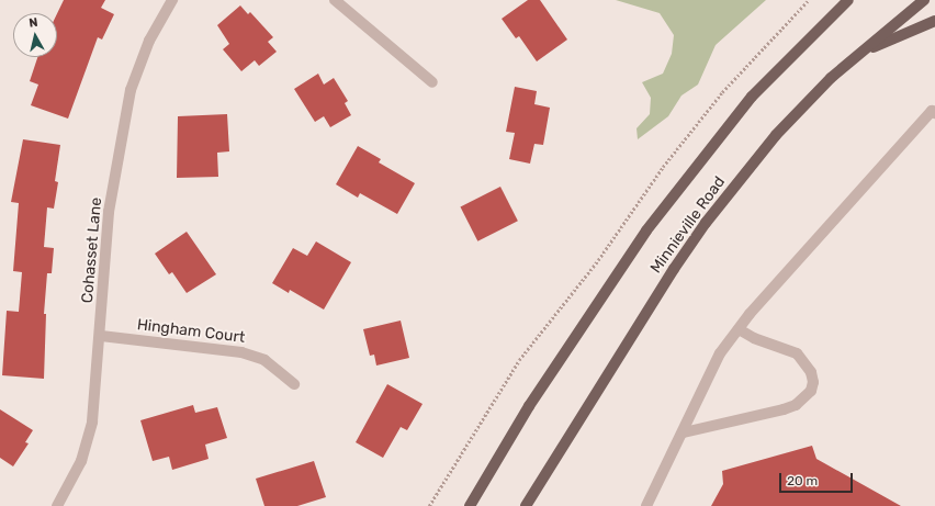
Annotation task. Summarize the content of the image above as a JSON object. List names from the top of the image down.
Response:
{
  "streets": {
    "main road": ["Minnieville Road"],
    "street": ["Cohasset Lane", "Hingham Court"]
  },
  "crossings": [
    ["Cohasset Lane", "Hingham Court"]
  ],
  "scale_bar": "20 m",
  "north": "top"
}
